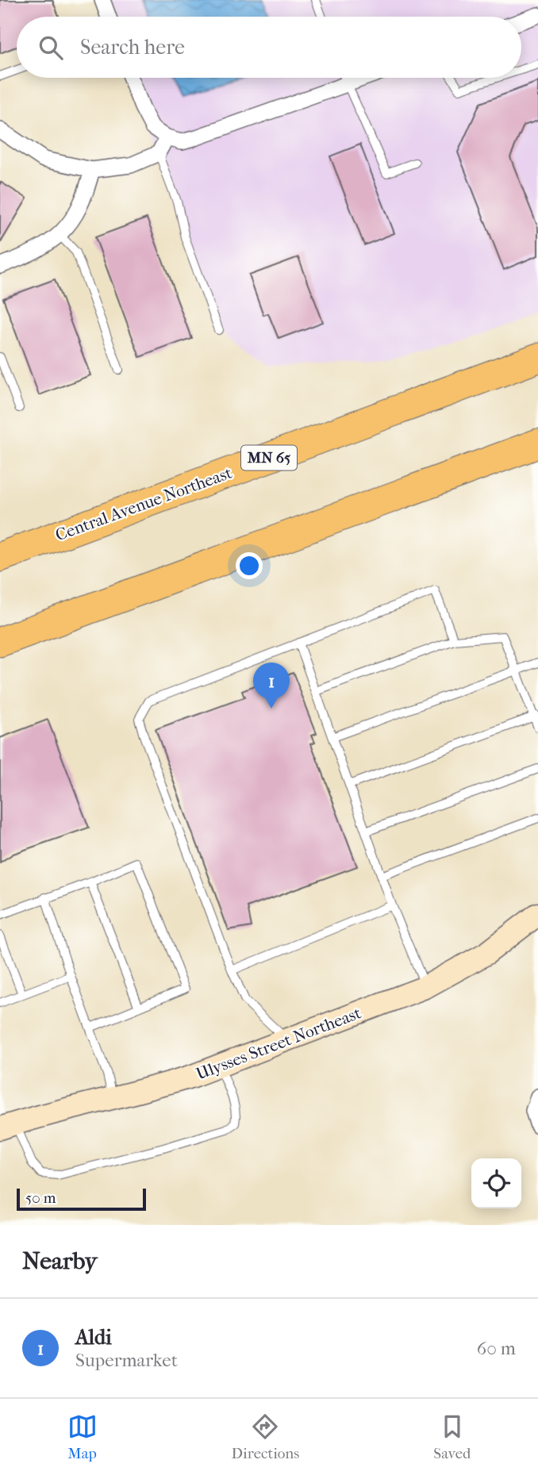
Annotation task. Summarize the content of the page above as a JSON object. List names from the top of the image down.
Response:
{
  "streets": {
    "highway": ["MN 65", "Central Avenue Northeast"],
    "street": ["Ulysses Street Northeast"]
  },
  "scale_bar": "50 m",
  "page": {
    "search": "Search here",
    "pins": "1",
    "scale": "50 m",
    "heading": "Nearby",
    "list": [
      {
        "mark": "1",
        "name": "Aldi",
        "note": "Supermarket",
        "value": "60 m"
      }
    ],
    "nav": ["Map", "Directions", "Saved"]
  }
}
